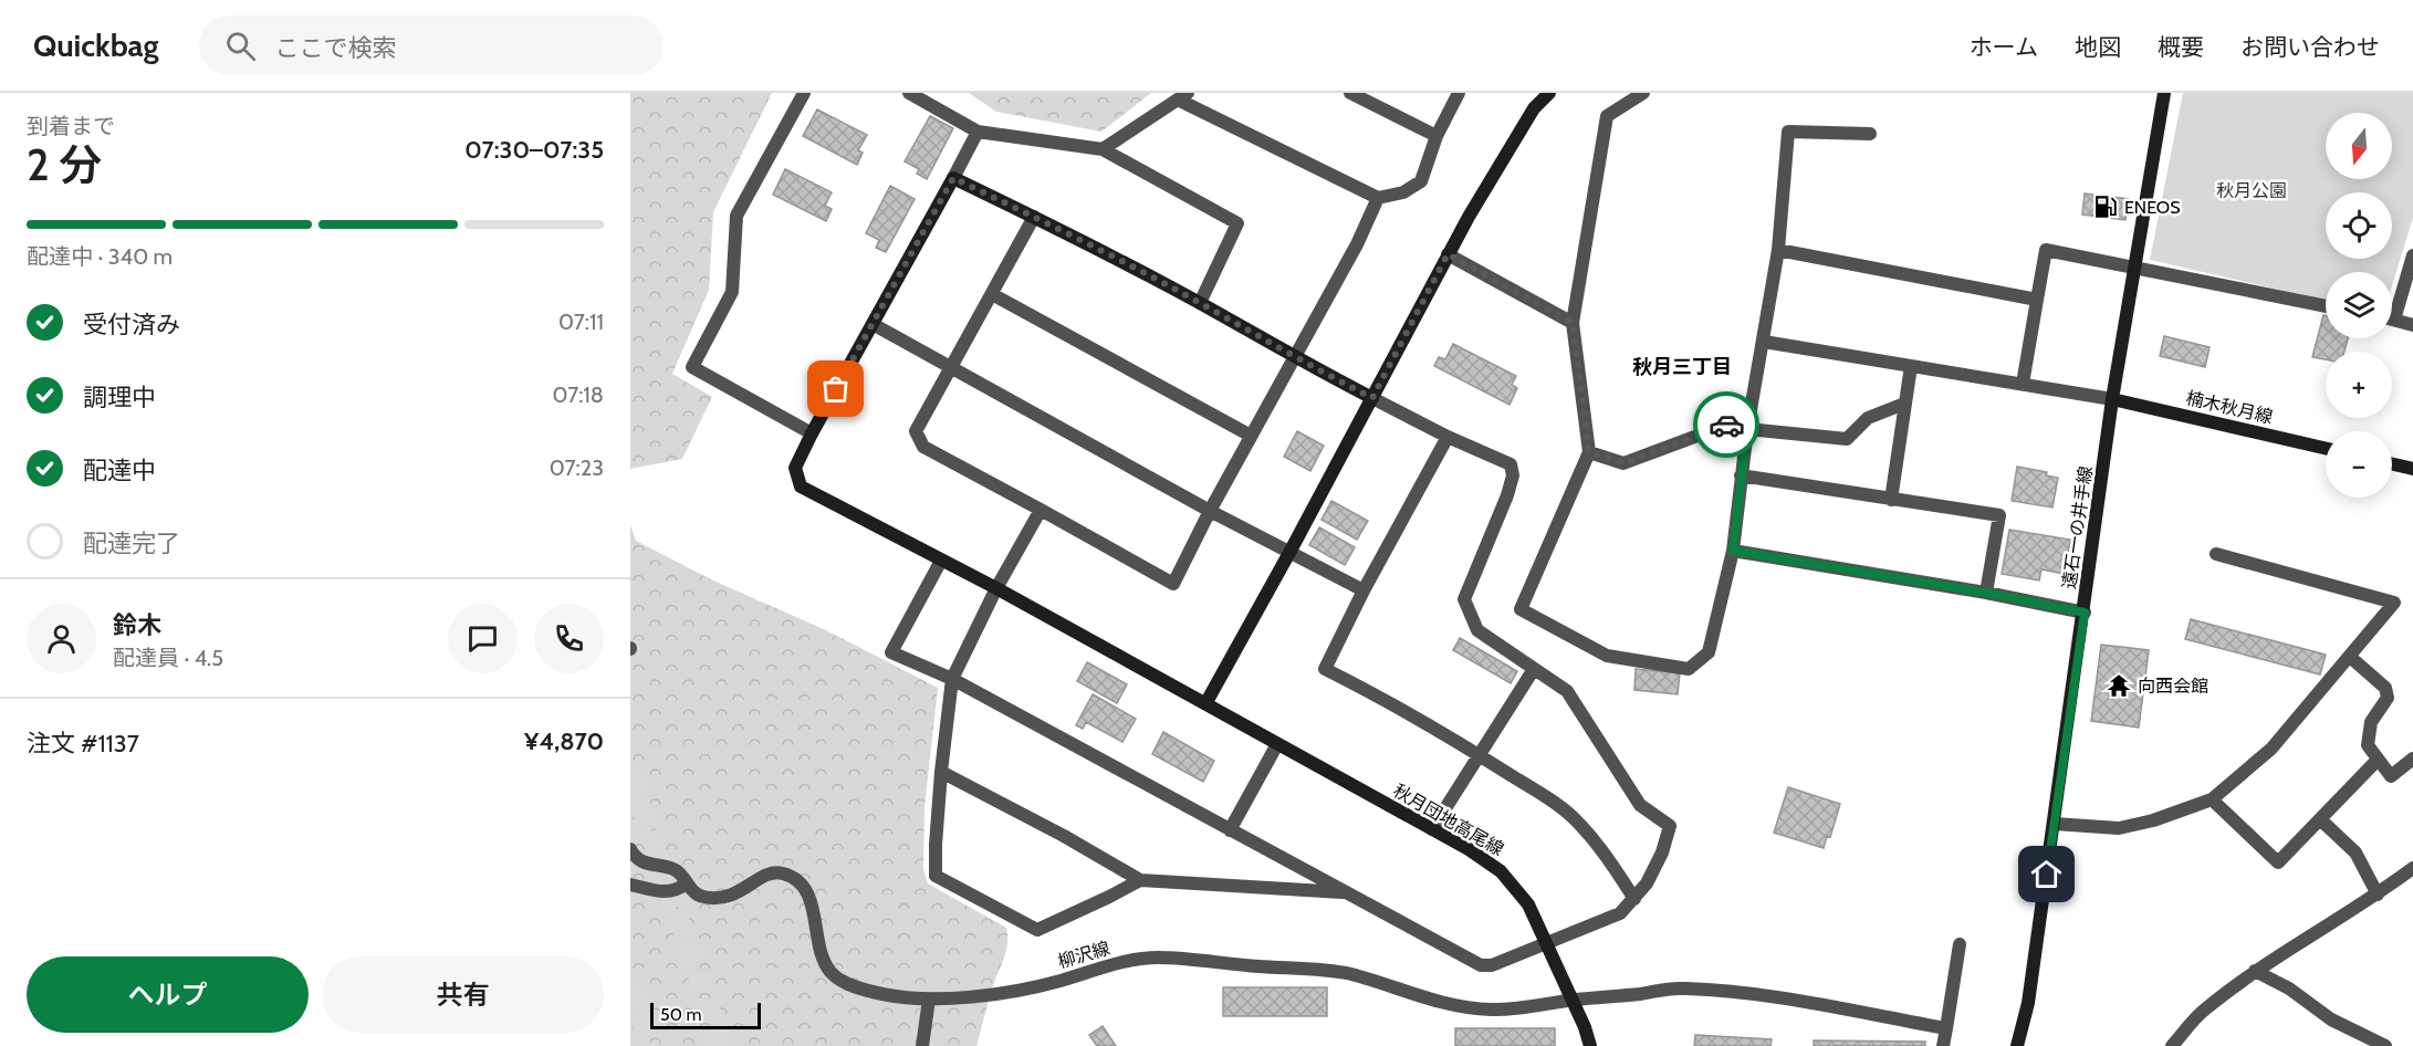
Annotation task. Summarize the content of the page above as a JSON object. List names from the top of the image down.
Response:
{
  "streets": {
    "street": [
      "楠木秋月線",
      "遠石一の井手線",
      "秋月団地高尾線",
      "柳沢線"
    ]
  },
  "crossings": [
    ["楠木秋月線", "遠石一の井手線"],
    ["秋月団地高尾線", "柳沢線"]
  ],
  "districts": ["秋月三丁目"],
  "parks": ["秋月公園"],
  "places": {
    "fuel station": ["ENEOS"],
    "temple": ["向西会館"]
  },
  "scale_bar": "50 m",
  "north": "bottom",
  "page": {
    "header": "Quickbag",
    "search": "ここで検索",
    "nav": [
      "ホーム",
      "地図",
      "概要",
      "お問い合わせ"
    ],
    "heading": ["2 分", "到着まで", "07:30–07:35"],
    "panel": [
      "鈴木",
      "配達員 · 4.5",
      "注文 #1137",
      "¥4,870"
    ],
    "map_buttons": ["+", "−"],
    "bar": "配達中 · 340 m",
    "list": [
      ["受付済み", "07:11"],
      ["調理中", "07:18"],
      ["配達中", "07:23"],
      "配達完了"
    ],
    "buttons": ["ヘルプ", "共有"],
    "scale": "50 m"
  }
}
